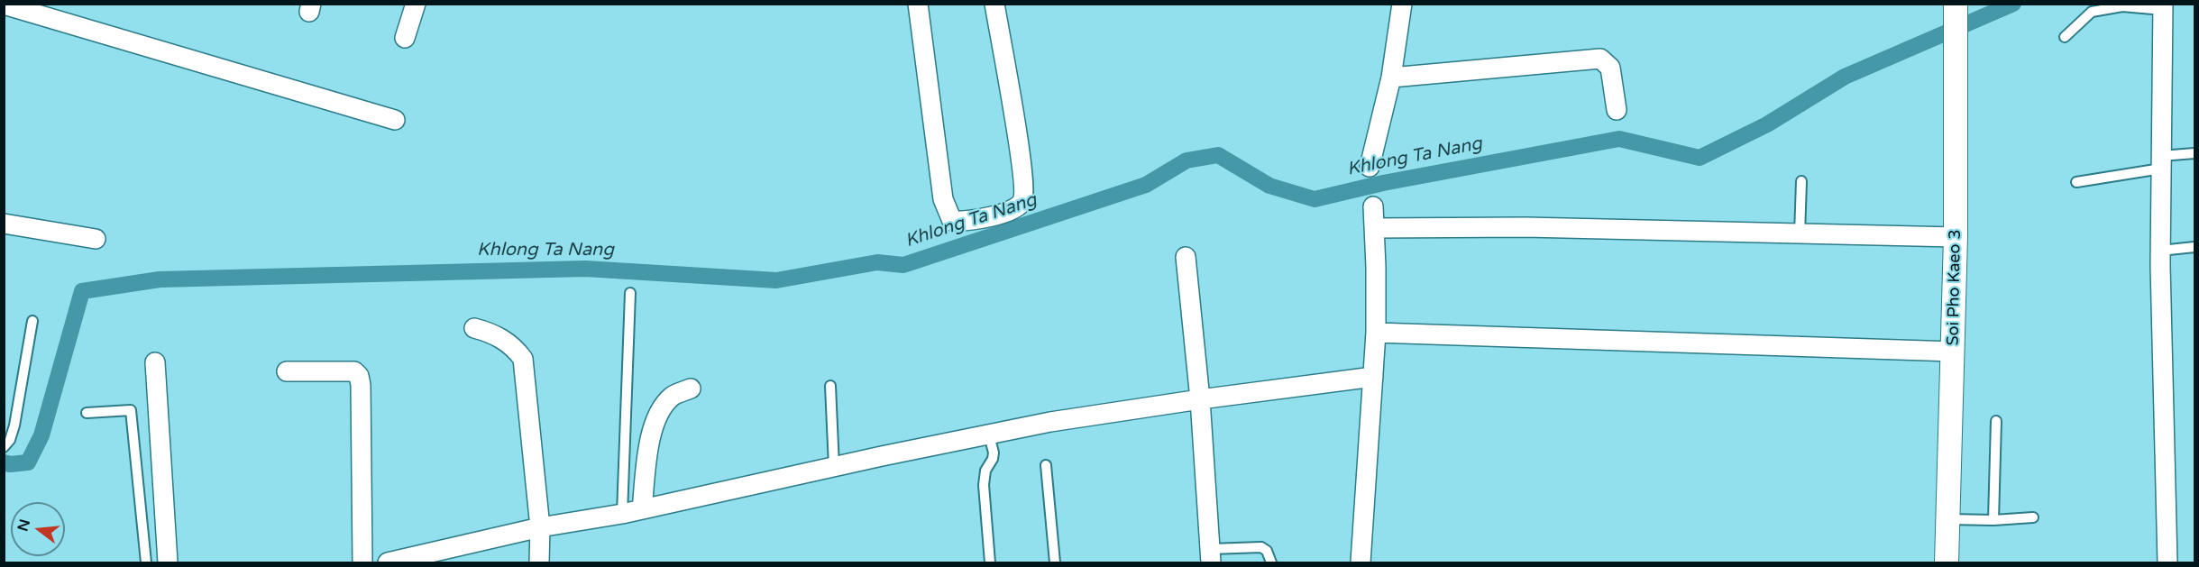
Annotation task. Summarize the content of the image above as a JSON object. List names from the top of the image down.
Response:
{
  "streets": {
    "street": ["Soi Pho Kaeo 3"]
  },
  "water": ["Khlong Ta Nang"],
  "north": "left"
}
